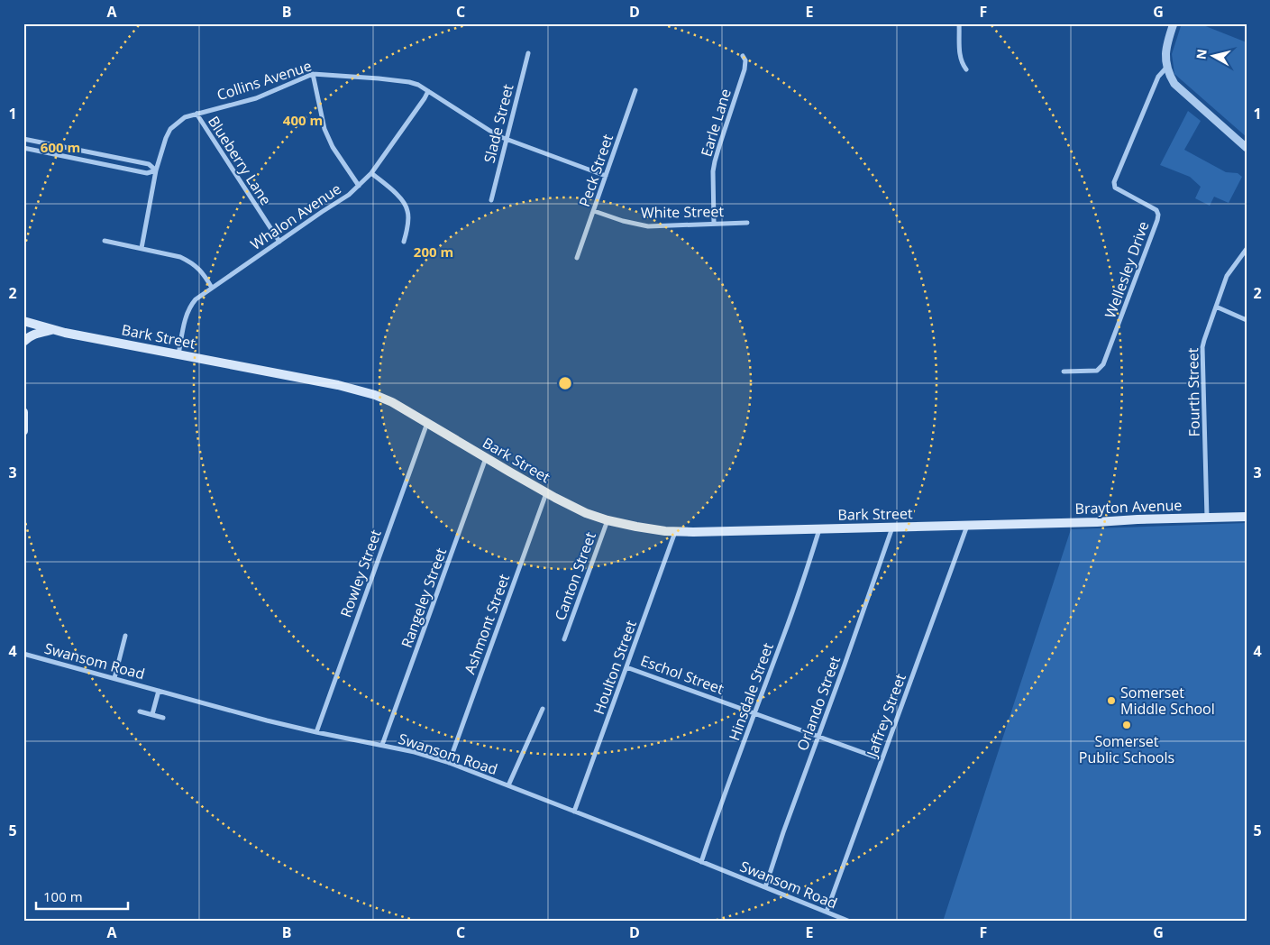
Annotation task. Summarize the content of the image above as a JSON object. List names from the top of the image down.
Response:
{
  "streets": {
    "main road": ["Bark Street", "Brayton Avenue"],
    "street": [
      "Collins Avenue",
      "Earle Lane",
      "Slade Street",
      "Blueberry Lane",
      "Peck Street",
      "White Street",
      "Whalon Avenue",
      "Wellesley Drive",
      "Fourth Street",
      "Rowley Street",
      "Canton Street",
      "Rangeley Street",
      "Ashmont Street",
      "Swansom Road",
      "Houlton Street",
      "Eschol Street",
      "Hinsdale Street",
      "Orlando Street",
      "Jaffrey Street"
    ]
  },
  "crossings": [
    ["Collins Avenue", "Slade Street"],
    ["Collins Avenue", "Blueberry Lane"],
    ["Collins Avenue", "Peck Street"],
    ["Collins Avenue", "Whalon Avenue"],
    ["Earle Lane", "White Street"],
    ["Blueberry Lane", "Whalon Avenue"],
    ["Peck Street", "White Street"],
    ["Whalon Avenue", "Bark Street"],
    ["Bark Street", "Brayton Avenue"],
    ["Bark Street", "Rowley Street"],
    ["Bark Street", "Canton Street"],
    ["Bark Street", "Rangeley Street"],
    ["Bark Street", "Ashmont Street"],
    ["Bark Street", "Houlton Street"],
    ["Bark Street", "Hinsdale Street"],
    ["Bark Street", "Orlando Street"],
    ["Bark Street", "Jaffrey Street"],
    ["Fourth Street", "Brayton Avenue"],
    ["Rowley Street", "Swansom Road"],
    ["Rangeley Street", "Swansom Road"],
    ["Ashmont Street", "Swansom Road"],
    ["Swansom Road", "Houlton Street"],
    ["Swansom Road", "Hinsdale Street"],
    ["Swansom Road", "Orlando Street"],
    ["Swansom Road", "Jaffrey Street"],
    ["Houlton Street", "Eschol Street"],
    ["Eschol Street", "Hinsdale Street"],
    ["Eschol Street", "Orlando Street"],
    ["Eschol Street", "Jaffrey Street"]
  ],
  "places": ["Somerset Middle School", "Somerset Public Schools"],
  "scale_bar": "100 m",
  "north": "left",
  "grid": {
    "columns": [
      "A",
      "B",
      "C",
      "D",
      "E",
      "F",
      "G"
    ],
    "rows": [
      "1",
      "2",
      "3",
      "4",
      "5"
    ]
  },
  "rings": ["400 m", "600 m", "200 m"]
}
